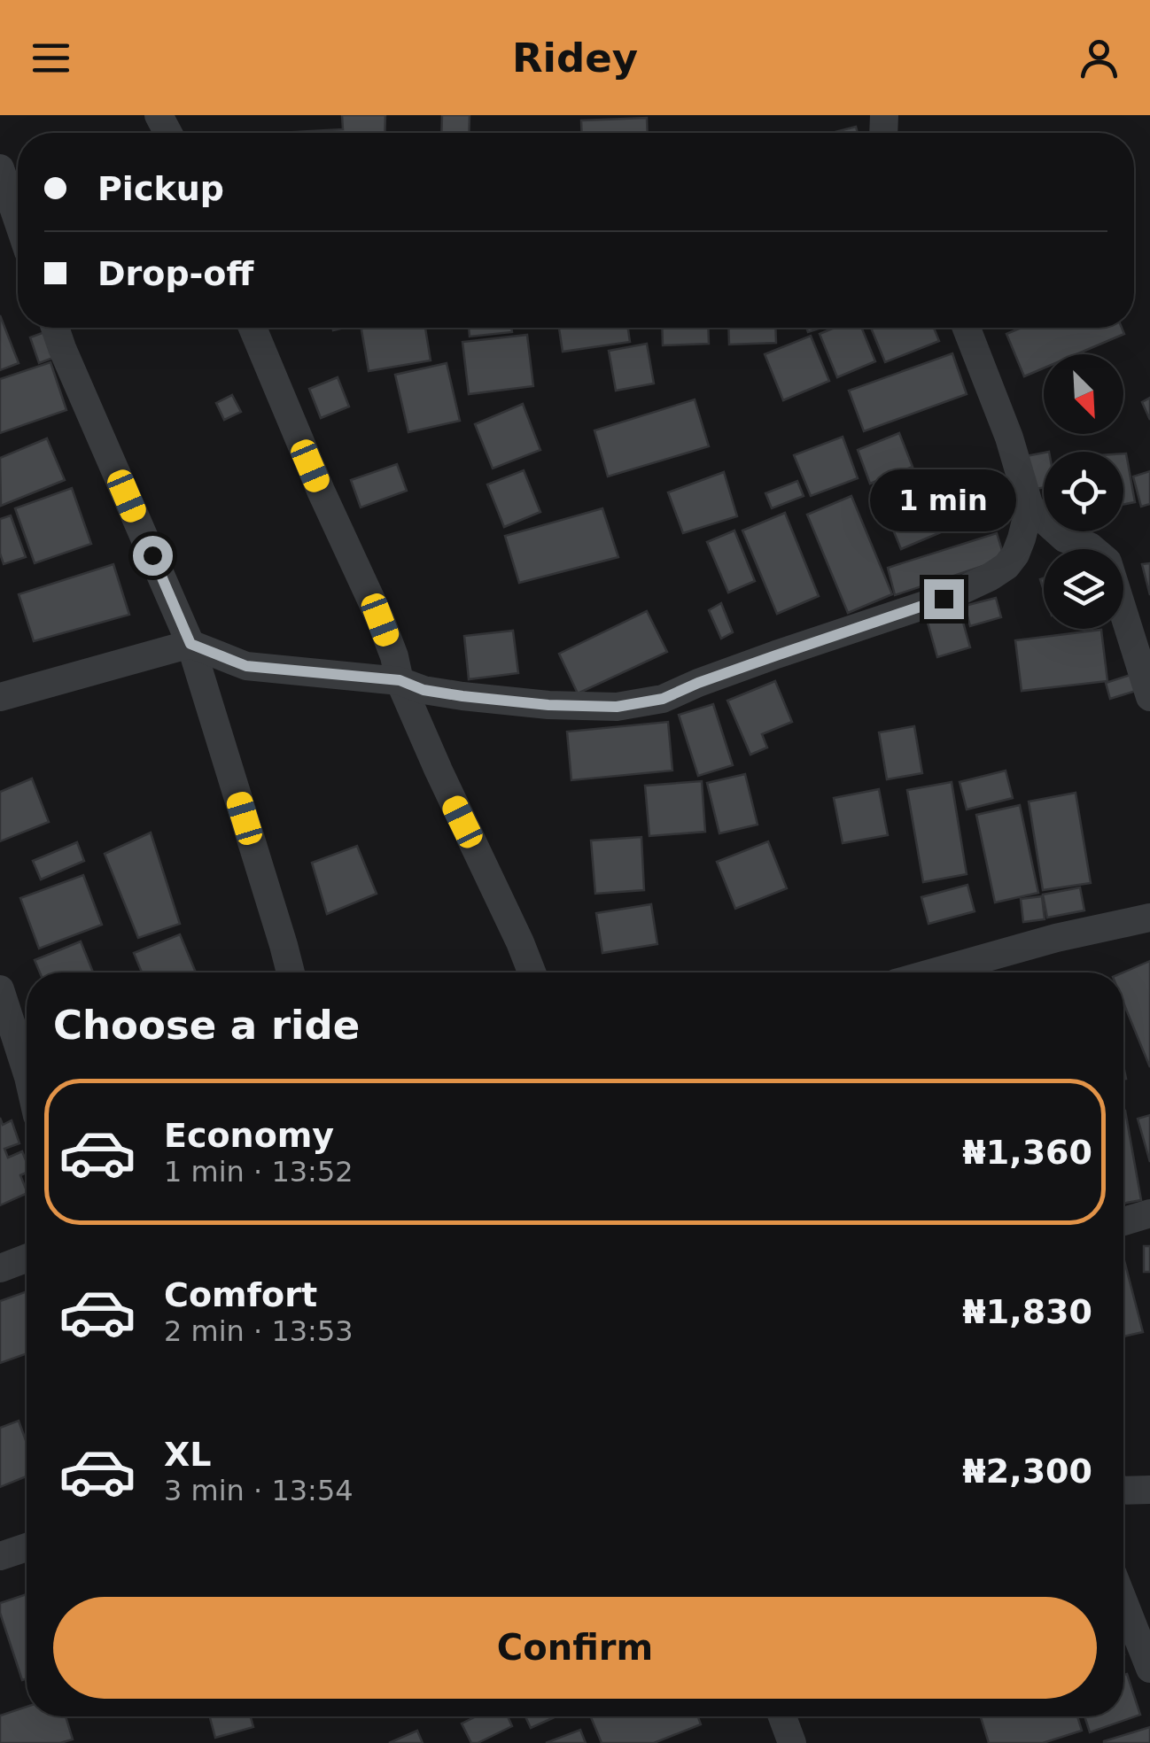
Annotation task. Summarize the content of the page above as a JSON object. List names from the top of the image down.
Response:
{
  "north": "bottom right",
  "page": {
    "header": "Ridey",
    "banner": ["Pickup", "Drop-off"],
    "bubble": "1 min",
    "heading": "Choose a ride",
    "list": [
      {
        "name": "Economy",
        "note": "1 min · 13:52",
        "value": "₦1,360"
      },
      {
        "name": "Comfort",
        "note": "2 min · 13:53",
        "value": "₦1,830"
      },
      {
        "name": "XL",
        "note": "3 min · 13:54",
        "value": "₦2,300"
      }
    ],
    "buttons": "Confirm"
  }
}
